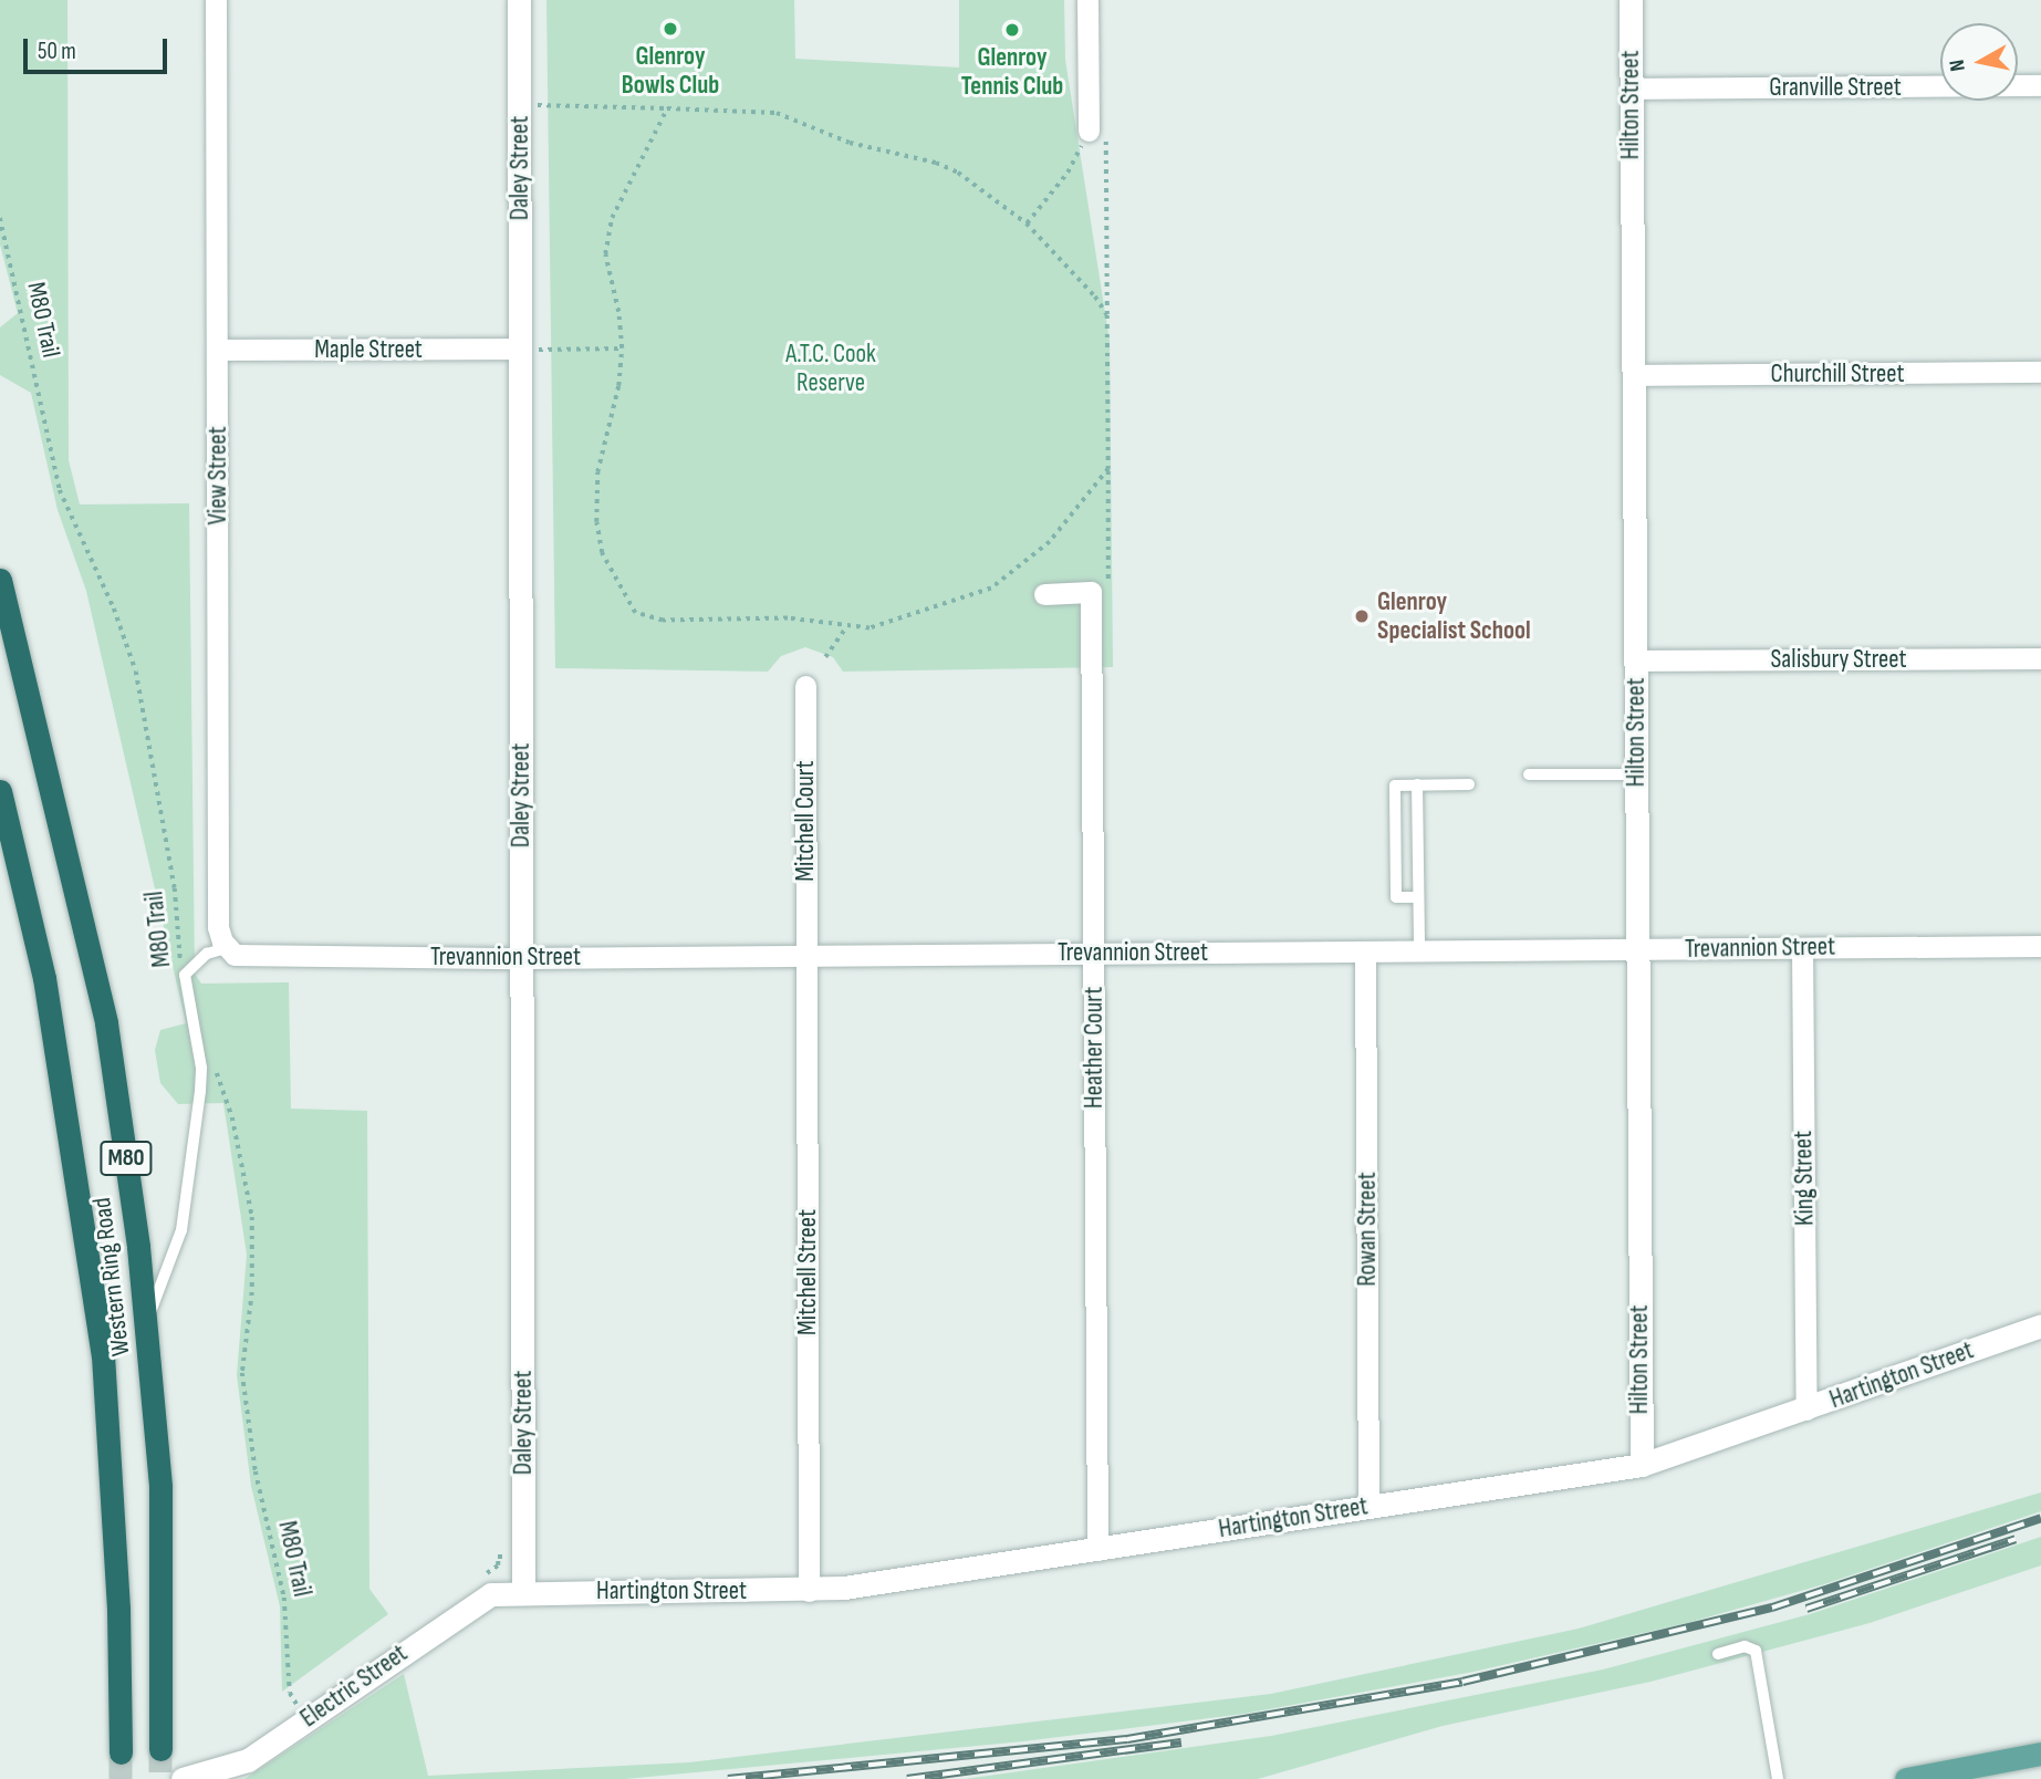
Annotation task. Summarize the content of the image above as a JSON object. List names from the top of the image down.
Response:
{
  "streets": {
    "highway": ["M80", "Western Ring Road"],
    "street": [
      "Granville Street",
      "Hilton Street",
      "Daley Street",
      "Maple Street",
      "Churchill Street",
      "View Street",
      "Salisbury Street",
      "Mitchell Court",
      "Trevannion Street",
      "Heather Court",
      "King Street",
      "Rowan Street",
      "Mitchell Street",
      "Hartington Street",
      "Electric Street"
    ],
    "path": ["M80 Trail"]
  },
  "crossings": [
    ["Granville Street", "Hilton Street"],
    ["Hilton Street", "Churchill Street"],
    ["Hilton Street", "Salisbury Street"],
    ["Hilton Street", "Trevannion Street"],
    ["Hilton Street", "Hartington Street"],
    ["Daley Street", "Maple Street"],
    ["Daley Street", "Trevannion Street"],
    ["Daley Street", "Hartington Street"],
    ["Daley Street", "Electric Street"],
    ["Maple Street", "View Street"],
    ["View Street", "Trevannion Street"],
    ["Mitchell Court", "Trevannion Street"],
    ["Mitchell Court", "Mitchell Street"],
    ["Trevannion Street", "Heather Court"],
    ["Trevannion Street", "King Street"],
    ["Trevannion Street", "Rowan Street"],
    ["Trevannion Street", "Mitchell Street"],
    ["Heather Court", "Hartington Street"],
    ["King Street", "Hartington Street"],
    ["Rowan Street", "Hartington Street"],
    ["Mitchell Street", "Hartington Street"],
    ["Hartington Street", "Electric Street"]
  ],
  "parks": ["A.T.C. Cook Reserve"],
  "places": ["Glenroy Bowls Club", "Glenroy Tennis Club", "Glenroy Specialist School"],
  "scale_bar": "50 m",
  "north": "left"
}
